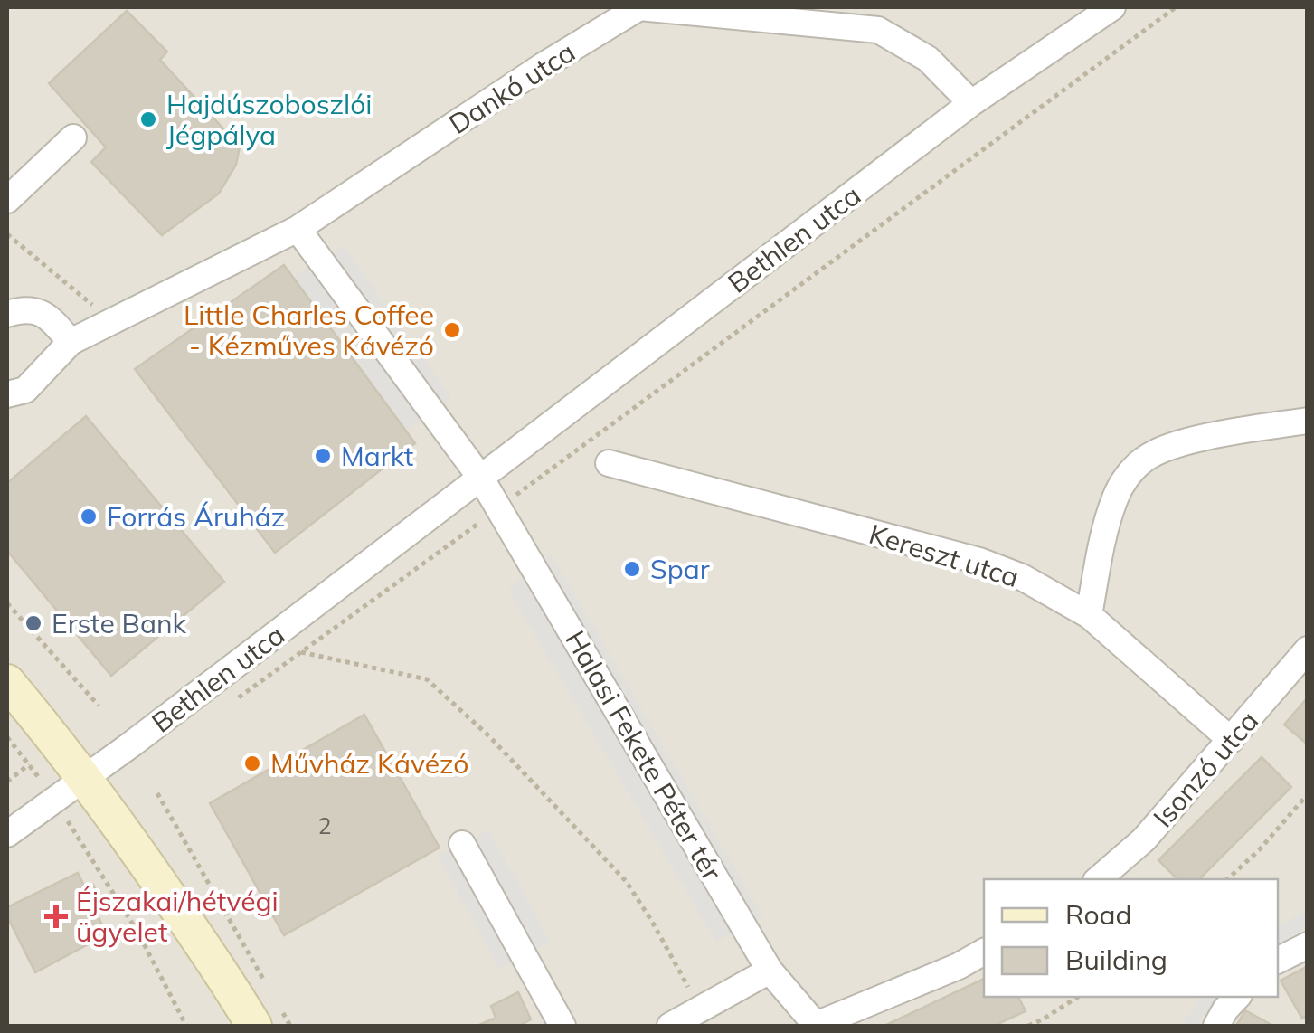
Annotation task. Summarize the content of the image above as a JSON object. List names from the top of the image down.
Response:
{
  "streets": {
    "street": [
      "Dankó utca",
      "Bethlen utca",
      "Kereszt utca",
      "Halasi Fekete Péter tér",
      "Isonzó utca"
    ]
  },
  "crossings": [
    ["Dankó utca", "Bethlen utca"],
    ["Bethlen utca", "Halasi Fekete Péter tér"],
    ["Kereszt utca", "Isonzó utca"]
  ],
  "places": {
    "other": [
      "Hajdúszoboszlói Jégpálya",
      "Little Charles Coffee - Kézműves Kávézó",
      "Markt",
      "Forrás Áruház",
      "Spar",
      "Erste Bank",
      "Művház Kávézó"
    ],
    "health": ["Éjszakai/hétvégi ügyelet"]
  },
  "house_numbers": ["2"],
  "legend": ["Road", "Building"]
}
